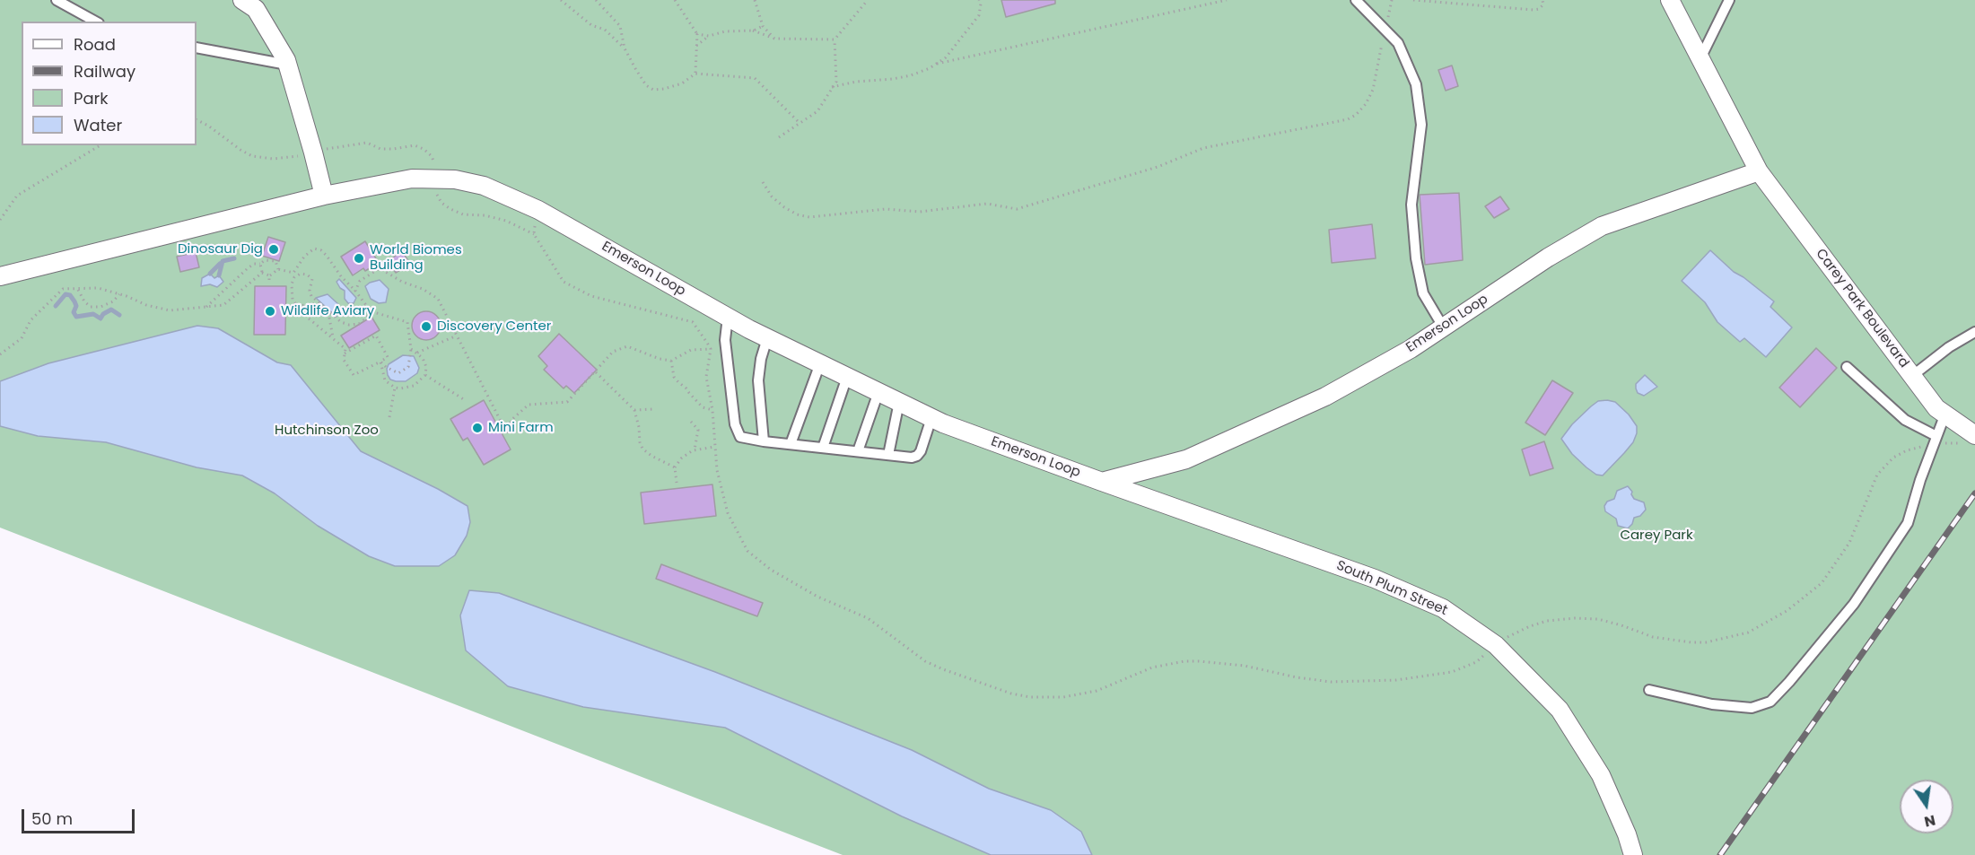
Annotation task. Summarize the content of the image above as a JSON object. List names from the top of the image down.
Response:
{
  "streets": {
    "street": ["Emerson Loop", "Carey Park Boulevard", "South Plum Street"]
  },
  "crossings": [
    ["Emerson Loop", "Carey Park Boulevard"],
    ["Emerson Loop", "South Plum Street"]
  ],
  "parks": ["Hutchinson Zoo", "Carey Park"],
  "places": [
    "Dinosaur Dig",
    "World Biomes Building",
    "Wildlife Aviary",
    "Discovery Center",
    "Mini Farm"
  ],
  "legend": [
    "Road",
    "Railway",
    "Park",
    "Water"
  ],
  "scale_bar": "50 m",
  "north": "bottom"
}
